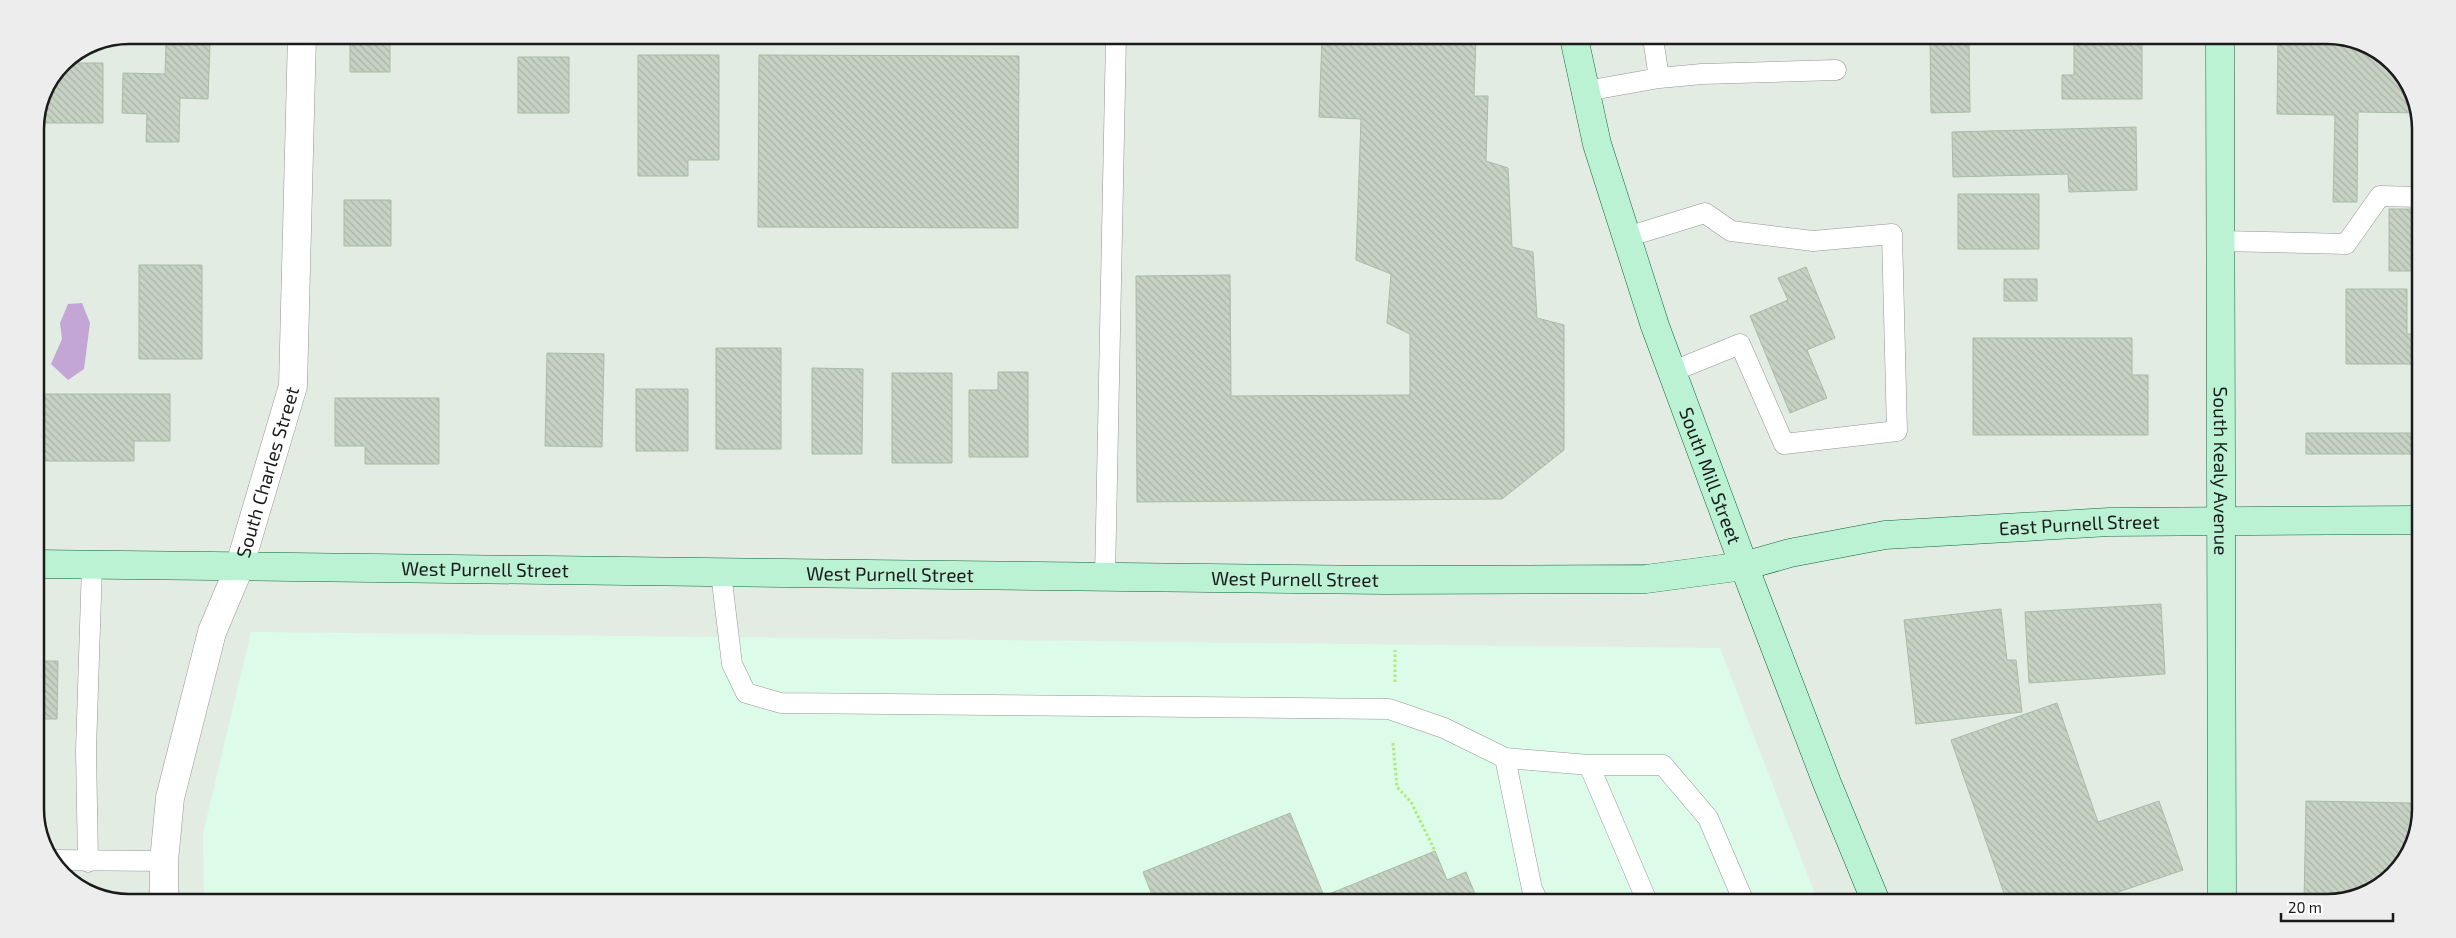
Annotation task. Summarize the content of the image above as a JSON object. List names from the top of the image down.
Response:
{
  "streets": {
    "street": [
      "South Kealy Avenue",
      "South Charles Street",
      "South Mill Street",
      "East Purnell Street",
      "West Purnell Street"
    ]
  },
  "crossings": [
    ["South Kealy Avenue", "East Purnell Street"],
    ["South Charles Street", "West Purnell Street"],
    ["South Mill Street", "East Purnell Street"],
    ["South Mill Street", "West Purnell Street"],
    ["East Purnell Street", "West Purnell Street"]
  ],
  "scale_bar": "20 m"
}
